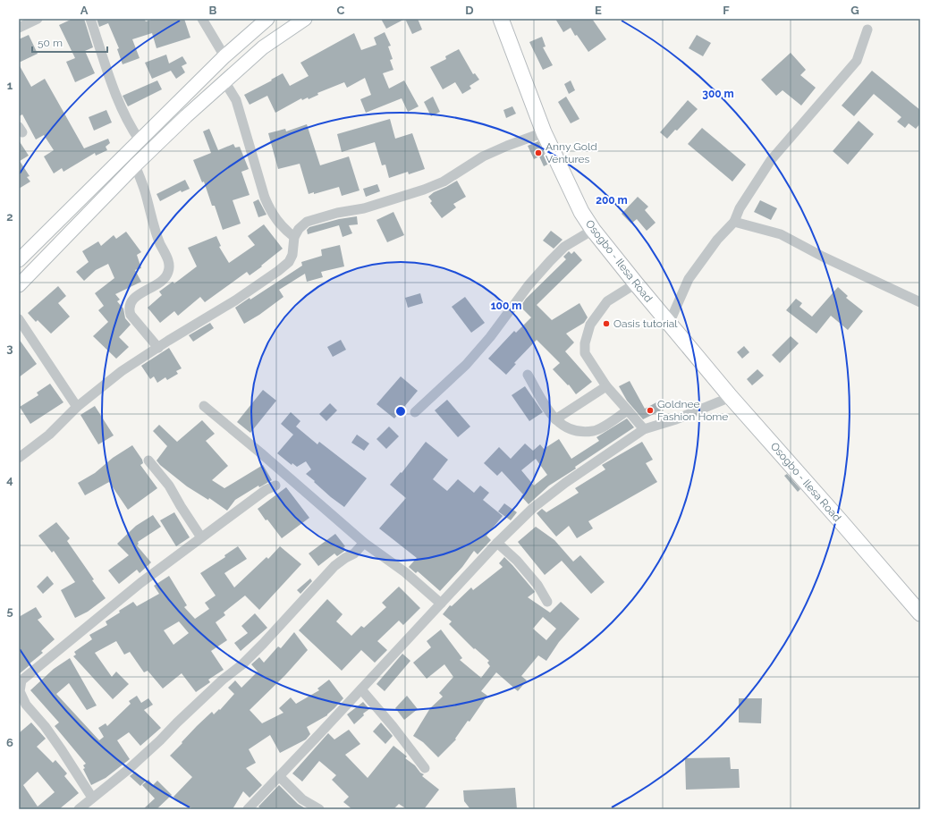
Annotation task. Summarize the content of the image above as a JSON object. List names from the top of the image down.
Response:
{
  "streets": {
    "main road": ["Osogbo - Ilesa Road"]
  },
  "places": ["Anny Gold Ventures", "Oasis tutorial", "Goldnee Fashion Home"],
  "scale_bar": "50 m",
  "grid": {
    "columns": [
      "A",
      "B",
      "C",
      "D",
      "E",
      "F",
      "G"
    ],
    "rows": [
      "1",
      "2",
      "3",
      "4",
      "5",
      "6"
    ]
  },
  "rings": ["300 m", "200 m", "100 m"]
}
